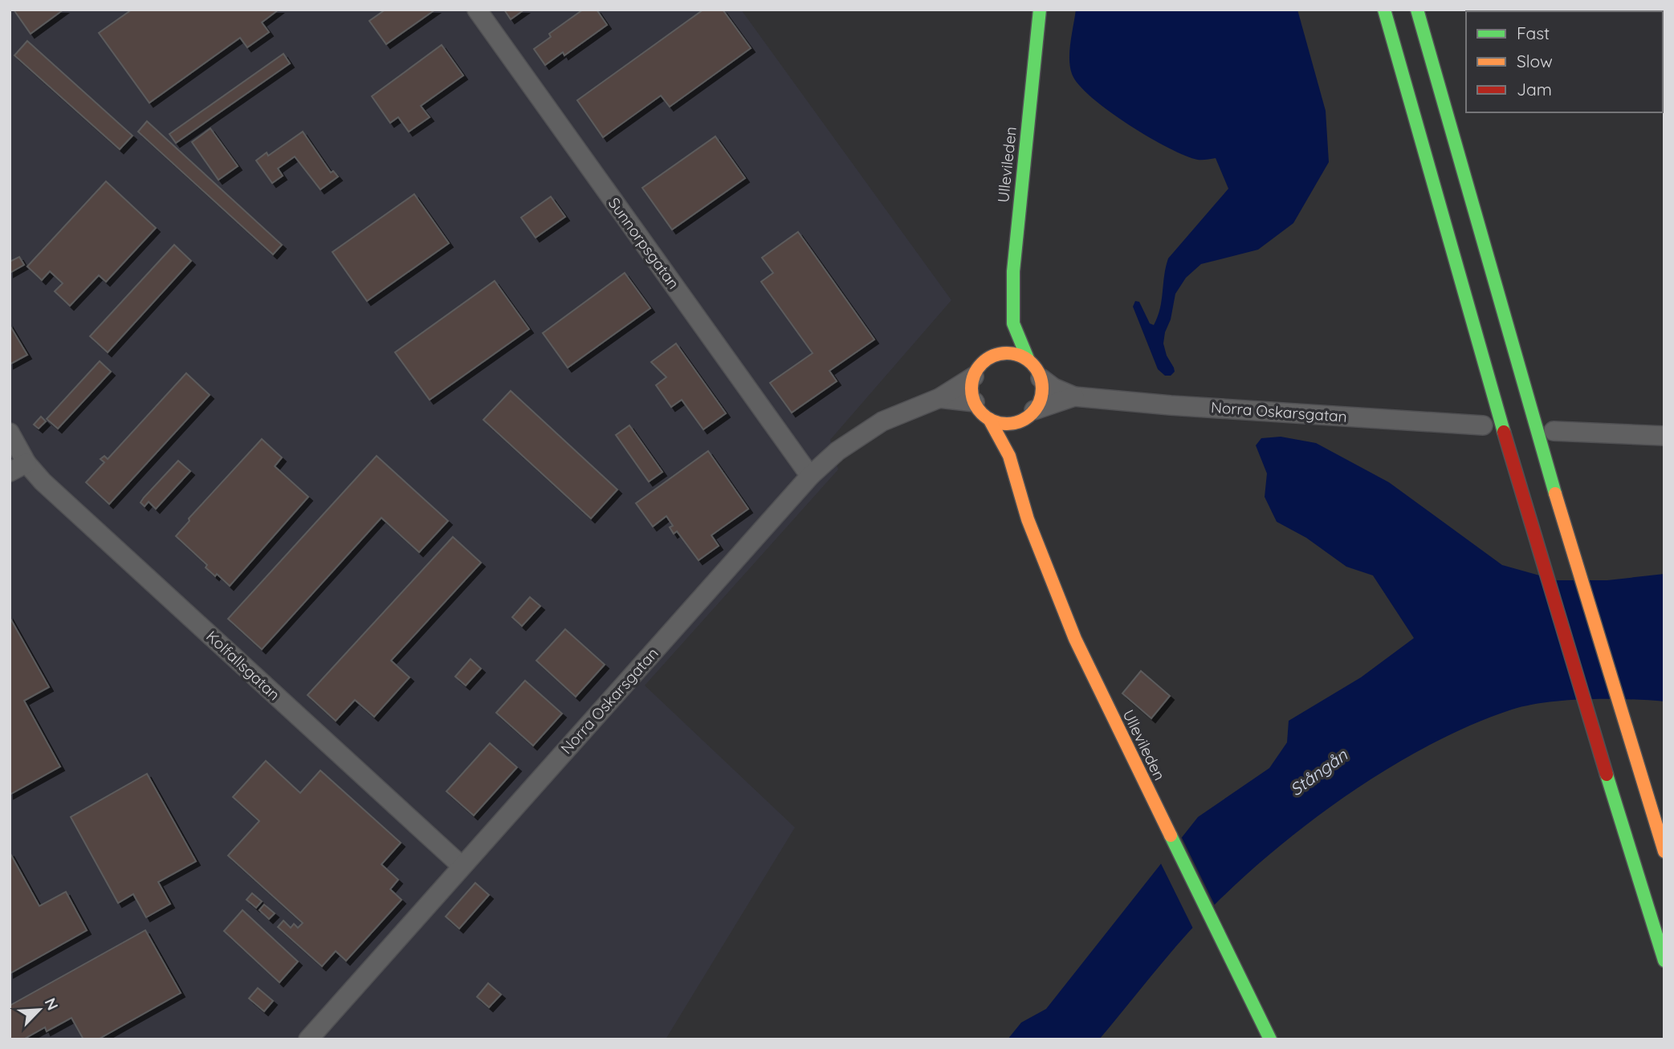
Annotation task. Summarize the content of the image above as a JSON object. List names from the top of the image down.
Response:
{
  "streets": {
    "main road": ["Ullevileden"],
    "street": ["Sunnorpsgatan", "Norra Oskarsgatan", "Kolfallsgatan"]
  },
  "crossings": [
    ["Ullevileden", "Norra Oskarsgatan"],
    ["Sunnorpsgatan", "Norra Oskarsgatan"],
    ["Norra Oskarsgatan", "Kolfallsgatan"]
  ],
  "water": ["Stångån"],
  "legend": ["Fast", "Slow", "Jam"],
  "north": "top right"
}
